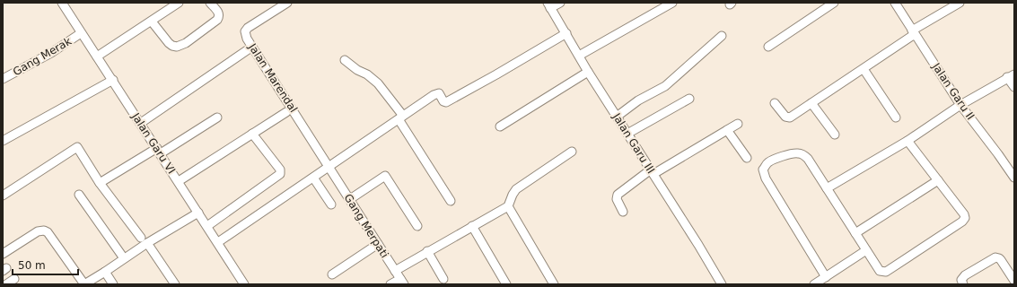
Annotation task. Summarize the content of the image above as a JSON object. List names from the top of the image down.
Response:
{
  "streets": {
    "street": [
      "Gang Merak",
      "Jalan Marendal",
      "Jalan Garu II",
      "Jalan Garu VI",
      "Jalan Garu III",
      "Gang Merpati"
    ]
  },
  "crossings": [
    ["Gang Merak", "Jalan Garu VI"],
    ["Jalan Marendal", "Gang Merpati"]
  ],
  "scale_bar": "50 m"
}
